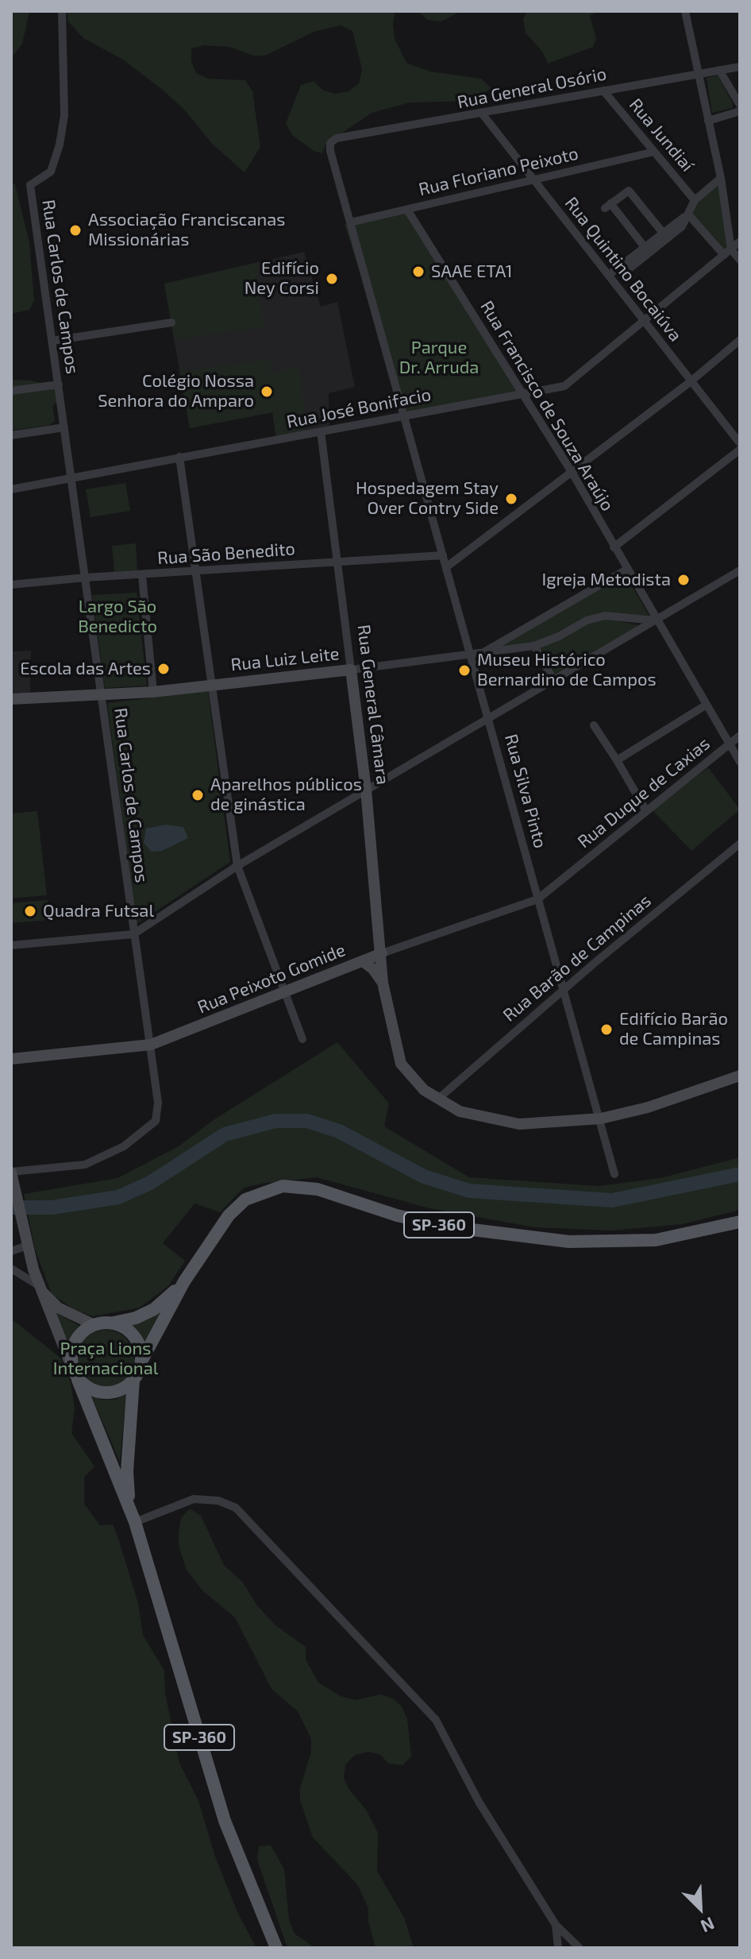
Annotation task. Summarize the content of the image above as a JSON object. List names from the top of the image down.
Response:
{
  "streets": {
    "main road": ["SP-360"],
    "street": [
      "Rua General Osório",
      "Rua Jundiaí",
      "Rua Floriano Peixoto",
      "Rua Quintino Bocaiúva",
      "Rua Carlos de Campos",
      "Rua Francisco de Souza Araújo",
      "Rua José Bonifacio",
      "Rua São Benedito",
      "Rua Luiz Leite",
      "Rua General Câmara",
      "Rua Silva Pinto",
      "Rua Duque de Caxias",
      "Rua Barão de Campinas",
      "Rua Peixoto Gomide"
    ]
  },
  "crossings": [
    ["Rua General Osório", "Rua Jundiaí"],
    ["Rua General Osório", "Rua Quintino Bocaiúva"],
    ["Rua General Osório", "Rua Silva Pinto"],
    ["Rua Jundiaí", "Rua Floriano Peixoto"],
    ["Rua Floriano Peixoto", "Rua Quintino Bocaiúva"],
    ["Rua Floriano Peixoto", "Rua Francisco de Souza Araújo"],
    ["Rua Floriano Peixoto", "Rua Silva Pinto"],
    ["Rua Quintino Bocaiúva", "Rua José Bonifacio"],
    ["Rua Carlos de Campos", "Rua José Bonifacio"],
    ["Rua Carlos de Campos", "Rua São Benedito"],
    ["Rua Carlos de Campos", "Rua Luiz Leite"],
    ["Rua Carlos de Campos", "Rua Peixoto Gomide"],
    ["Rua Francisco de Souza Araújo", "Rua José Bonifacio"],
    ["Rua Francisco de Souza Araújo", "Rua Luiz Leite"],
    ["Rua Francisco de Souza Araújo", "Rua Duque de Caxias"],
    ["Rua José Bonifacio", "Rua General Câmara"],
    ["Rua José Bonifacio", "Rua Silva Pinto"],
    ["Rua São Benedito", "Rua General Câmara"],
    ["Rua São Benedito", "Rua Silva Pinto"],
    ["Rua Luiz Leite", "Rua General Câmara"],
    ["Rua Luiz Leite", "Rua Silva Pinto"],
    ["Rua General Câmara", "Rua Silva Pinto"],
    ["Rua General Câmara", "Rua Barão de Campinas"],
    ["Rua General Câmara", "Rua Peixoto Gomide"],
    ["Rua Silva Pinto", "Rua Duque de Caxias"],
    ["Rua Silva Pinto", "Rua Barão de Campinas"],
    ["Rua Silva Pinto", "Rua Peixoto Gomide"],
    ["Rua Duque de Caxias", "Rua Peixoto Gomide"]
  ],
  "parks": ["Parque Dr. Arruda", "Largo São Benedicto", "Praça Lions Internacional"],
  "places": [
    "Associação Franciscanas Missionárias",
    "SAAE ETA1",
    "Edifício Ney Corsi",
    "Colégio Nossa Senhora do Amparo",
    "Hospedagem Stay Over Contry Side",
    "Igreja Metodista",
    "Escola das Artes",
    "Museu Histórico Bernardino de Campos",
    "Aparelhos públicos de ginástica",
    "Quadra Futsal",
    "Edifício Barão de Campinas"
  ],
  "north": "bottom right"
}
